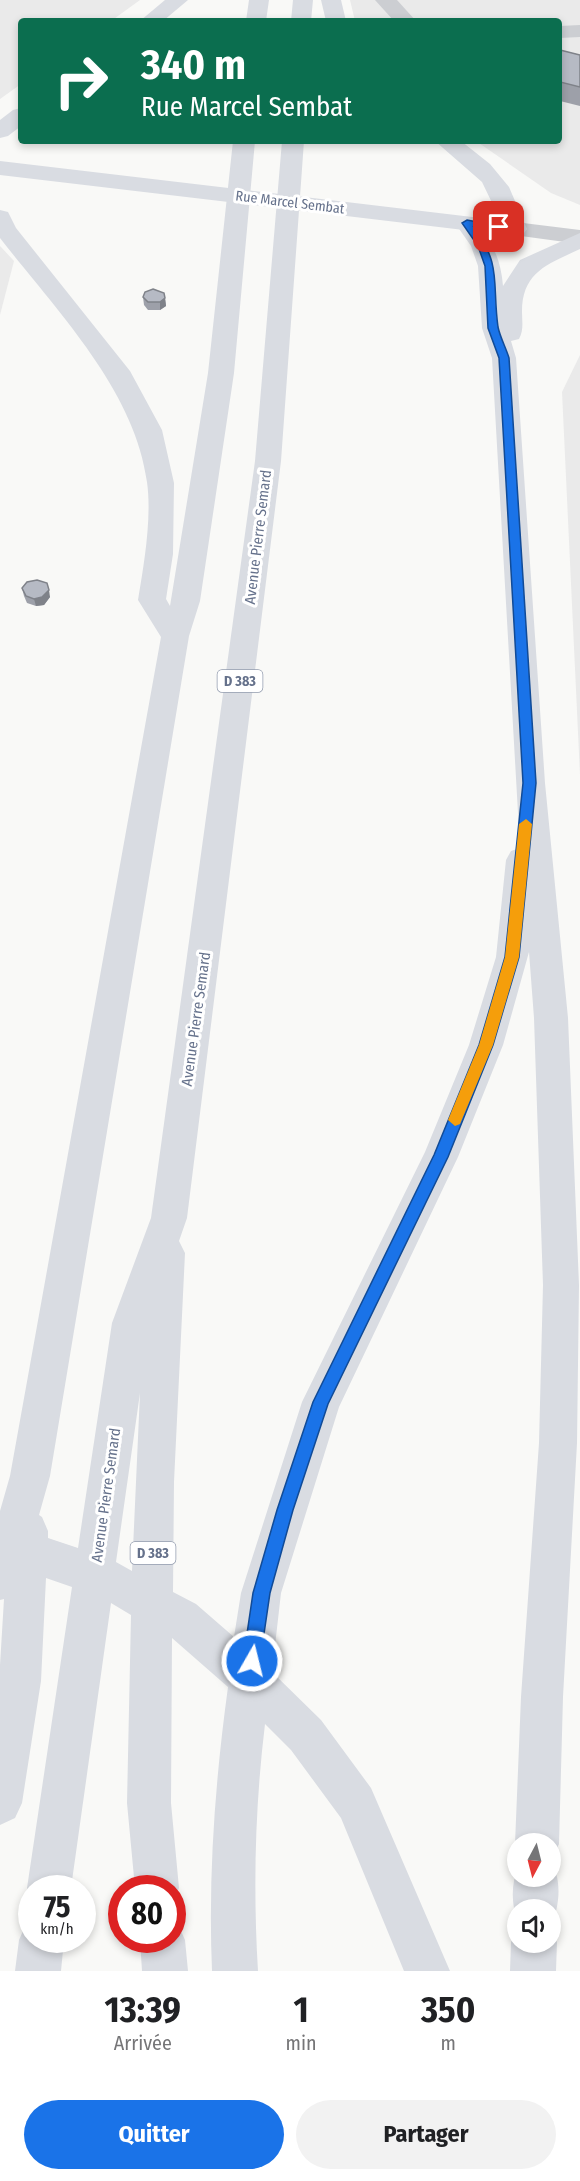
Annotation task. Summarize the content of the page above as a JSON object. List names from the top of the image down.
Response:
{
  "streets": {
    "main road": ["Rue Marcel Sembat", "Avenue Pierre Semard", "D 383"]
  },
  "crossings": [
    ["Avenue Pierre Semard", "D 383"]
  ],
  "north": "bottom",
  "page": {
    "turn": ["340 m", "Rue Marcel Sembat"],
    "speed": "75 km/h",
    "limit": "80",
    "eta": [
      "13:39",
      "Arrivée",
      "1",
      "min",
      "350",
      "m"
    ],
    "buttons": ["Quitter", "Partager"]
  }
}
